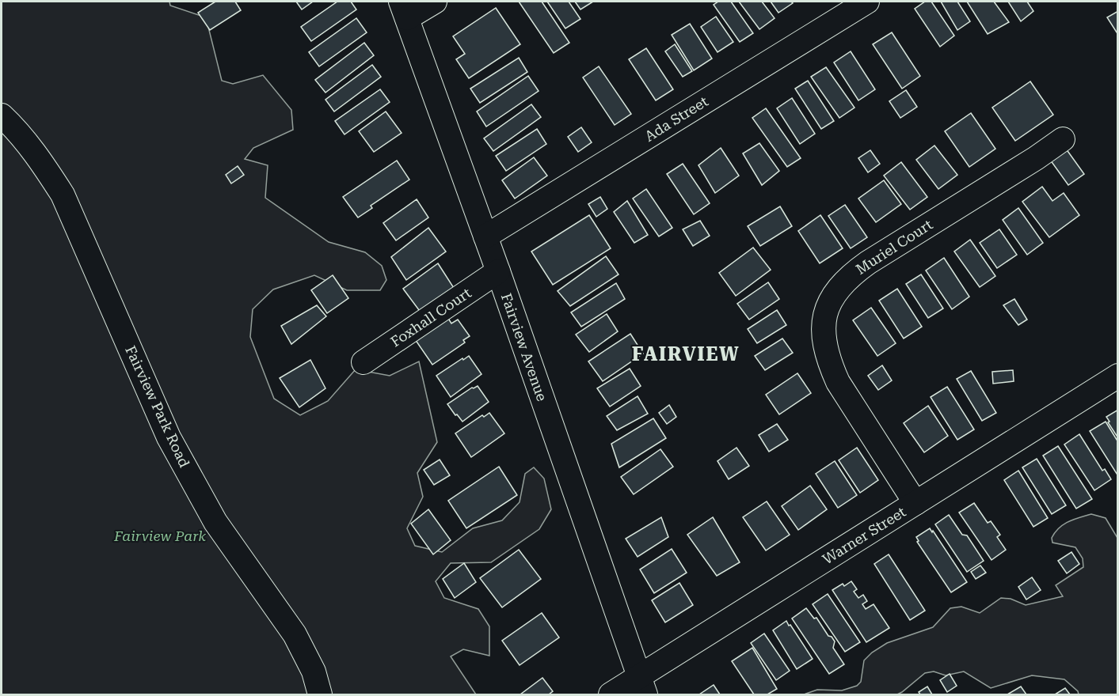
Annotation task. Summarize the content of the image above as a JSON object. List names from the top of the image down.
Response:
{
  "streets": {
    "street": [
      "Ada Street",
      "Muriel Court",
      "Foxhall Court",
      "Fairview Avenue",
      "Fairview Park Road",
      "Warner Street"
    ]
  },
  "crossings": [
    ["Ada Street", "Fairview Avenue"],
    ["Muriel Court", "Warner Street"],
    ["Foxhall Court", "Fairview Avenue"],
    ["Fairview Avenue", "Warner Street"]
  ],
  "districts": ["FAIRVIEW"],
  "parks": ["Fairview Park"]
}
